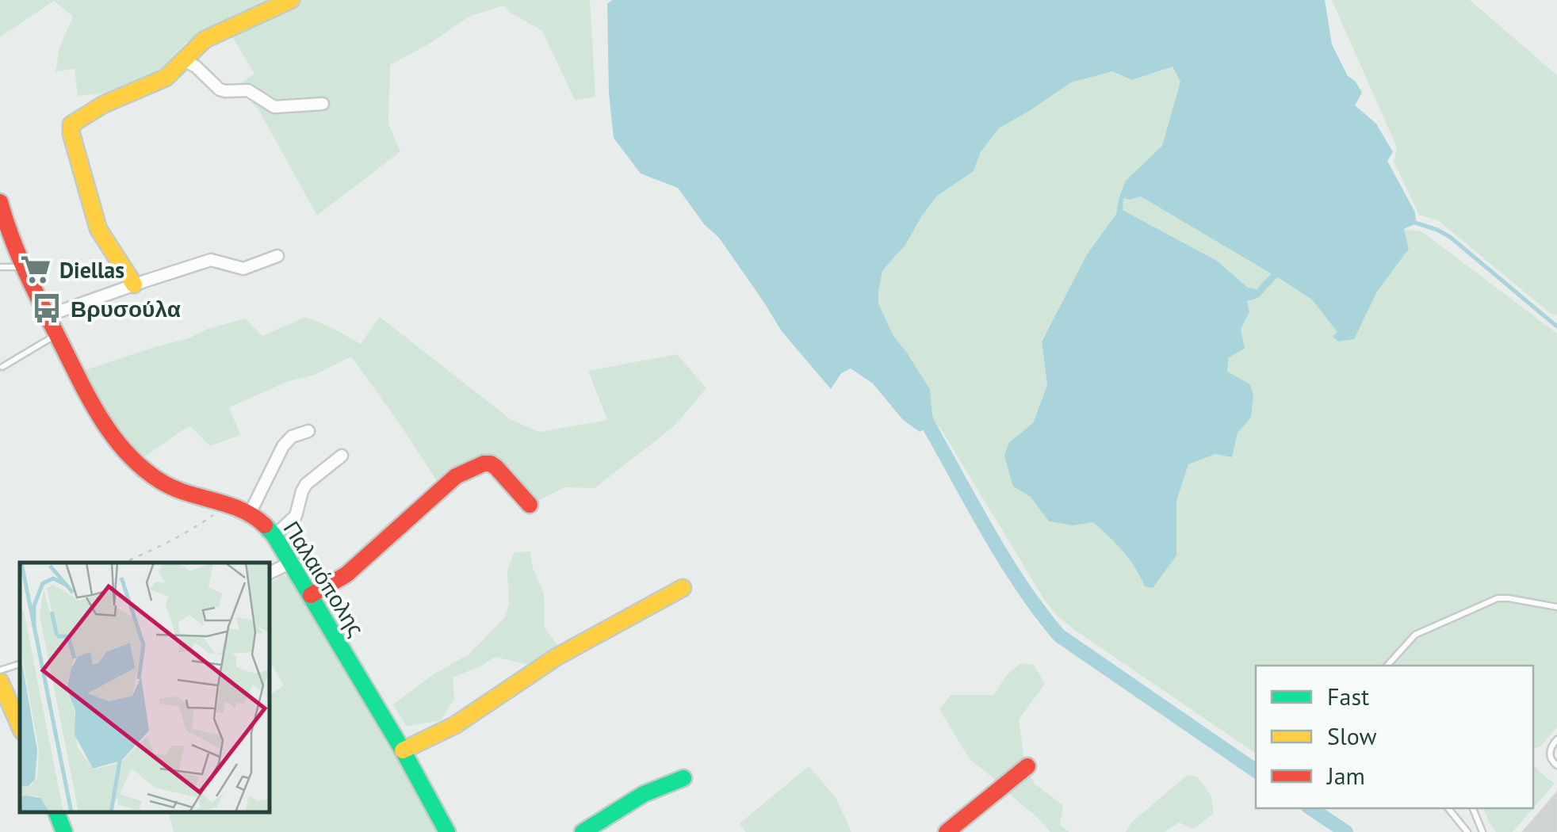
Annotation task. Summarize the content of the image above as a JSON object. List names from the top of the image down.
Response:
{
  "streets": {
    "street": ["Παλαιόπολης"]
  },
  "places": {
    "supermarket": ["Diellas"],
    "bus stop": ["Βρυσούλα"]
  },
  "legend": ["Fast", "Slow", "Jam"]
}
